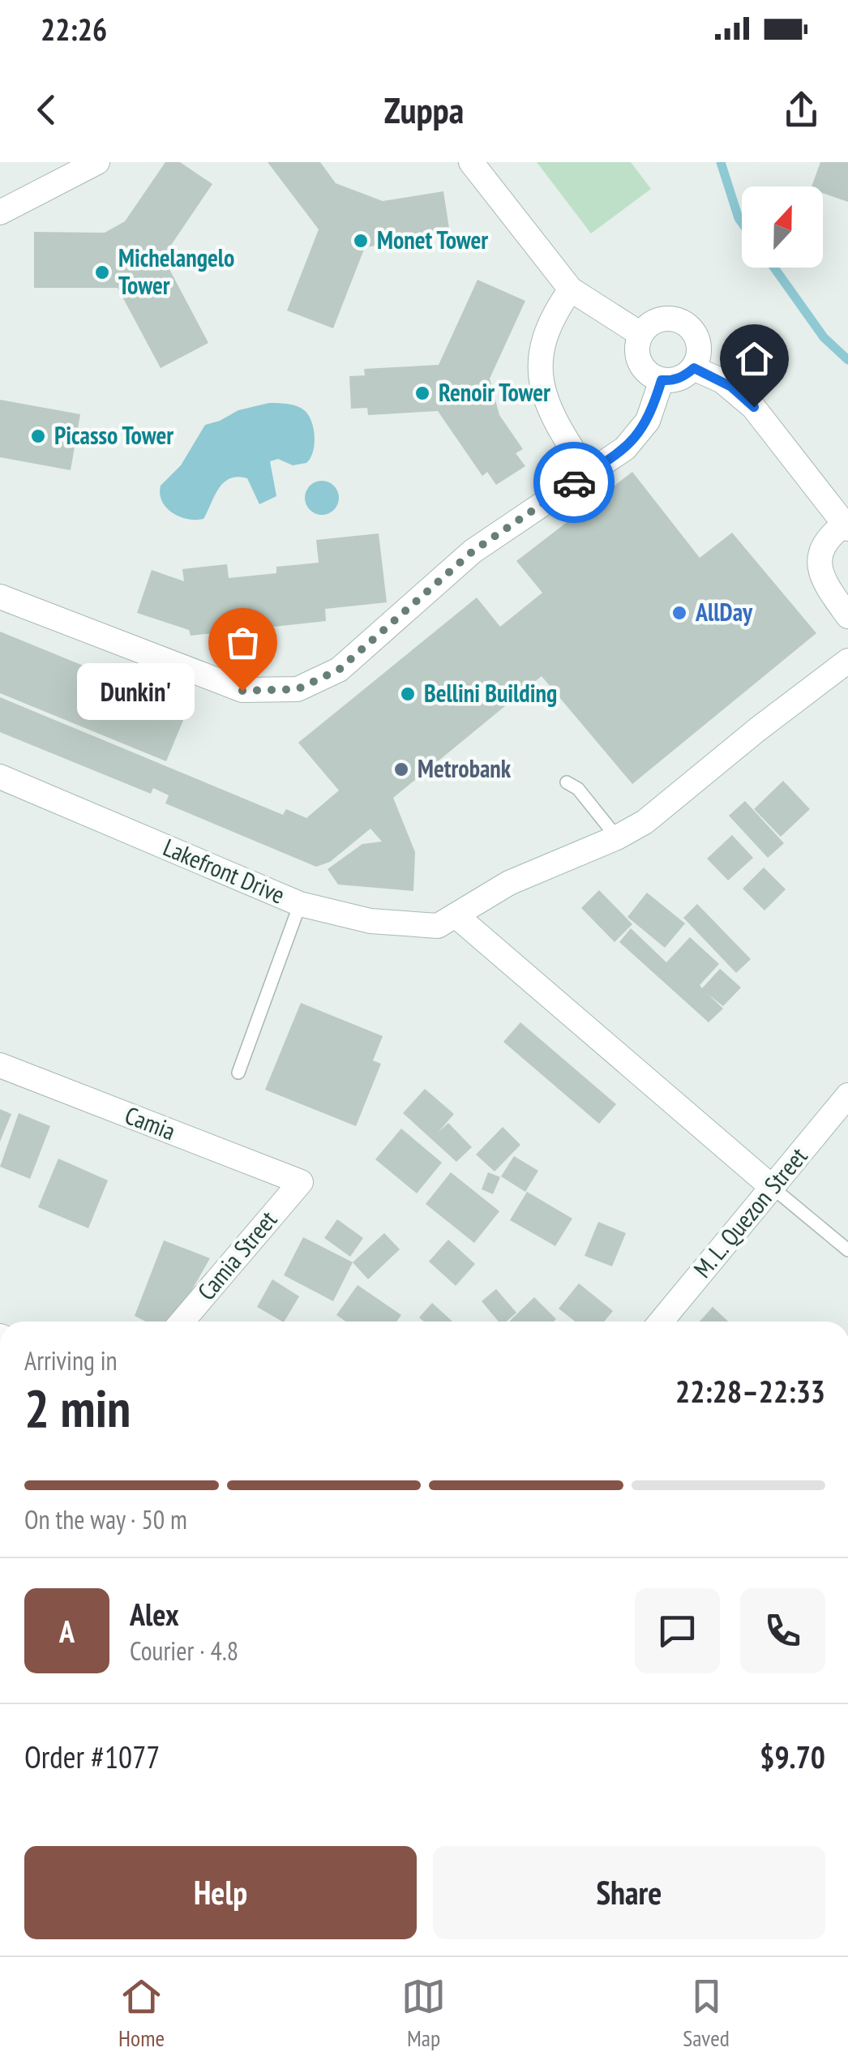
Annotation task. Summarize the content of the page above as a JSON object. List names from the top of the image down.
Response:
{
  "streets": {
    "street": [
      "Lakefront Drive",
      "Camia",
      "M. L. Quezon Street",
      "Camia Street"
    ]
  },
  "crossings": [
    ["Camia", "Camia Street"]
  ],
  "places": [
    "Monet Tower",
    "Michelangelo Tower",
    "Renoir Tower",
    "Picasso Tower",
    "AllDay",
    "Dunkin'",
    "Bellini Building",
    "Metrobank"
  ],
  "north": "top",
  "page": {
    "status": "22:26",
    "header": "Zuppa",
    "bubble": "Dunkin'",
    "heading": ["2 min", "Arriving in", "22:28–22:33"],
    "panel": [
      "Alex",
      "Courier · 4.8",
      "Order #1077",
      "$9.70"
    ],
    "bar": "On the way · 50 m",
    "round": "A",
    "buttons": ["Help", "Share"],
    "tabs": ["Home", "Map", "Saved"]
  }
}
